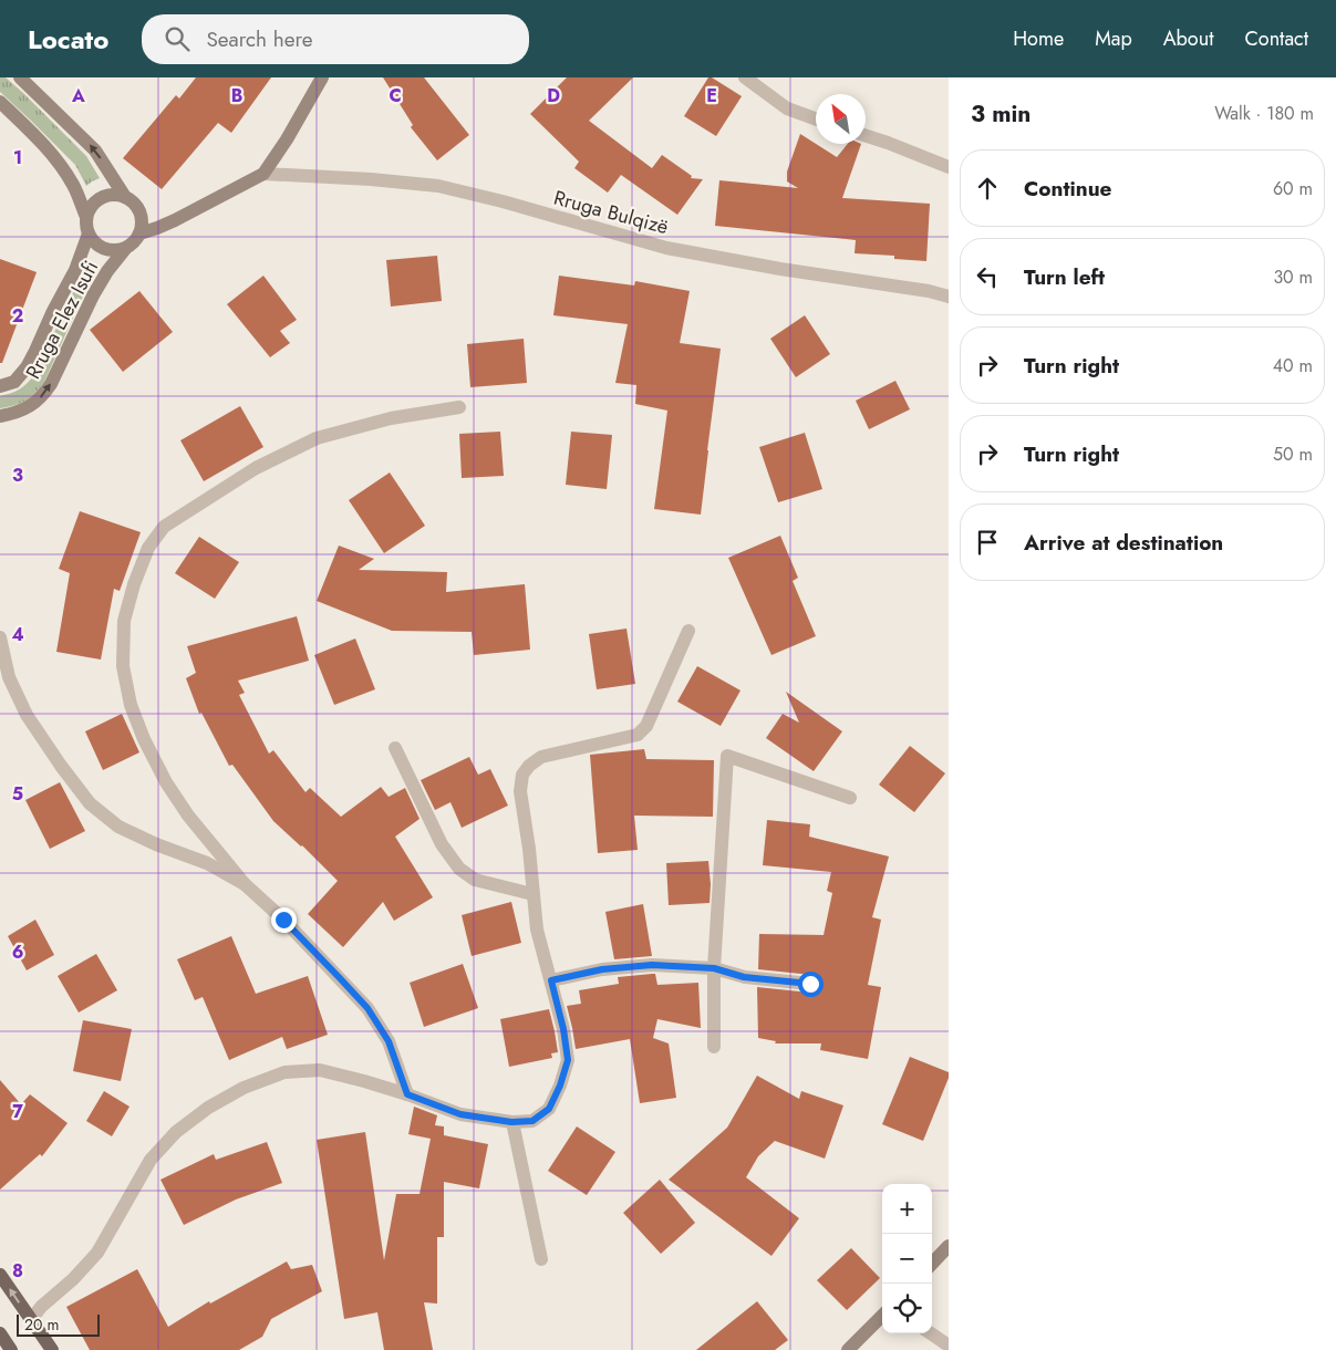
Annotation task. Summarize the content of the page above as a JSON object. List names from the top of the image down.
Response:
{
  "streets": {
    "street": ["Rruga Bulqizë", "Rruga Elez Isufi"]
  },
  "scale_bar": "20 m",
  "north": "top left",
  "page": {
    "header": "Locato",
    "search": "Search here",
    "nav": [
      "Home",
      "Map",
      "About",
      "Contact"
    ],
    "heading": ["3 min", "Walk · 180 m"],
    "list": [
      ["Continue", "60 m"],
      ["Turn left", "30 m"],
      ["Turn right", "40 m"],
      ["Turn right", "50 m"],
      "Arrive at destination"
    ],
    "map_buttons": ["+", "−"],
    "scale": "20 m"
  },
  "grid": {
    "columns": [
      "A",
      "B",
      "C",
      "D",
      "E"
    ],
    "rows": [
      "1",
      "2",
      "3",
      "4",
      "5",
      "6",
      "7",
      "8"
    ]
  }
}
